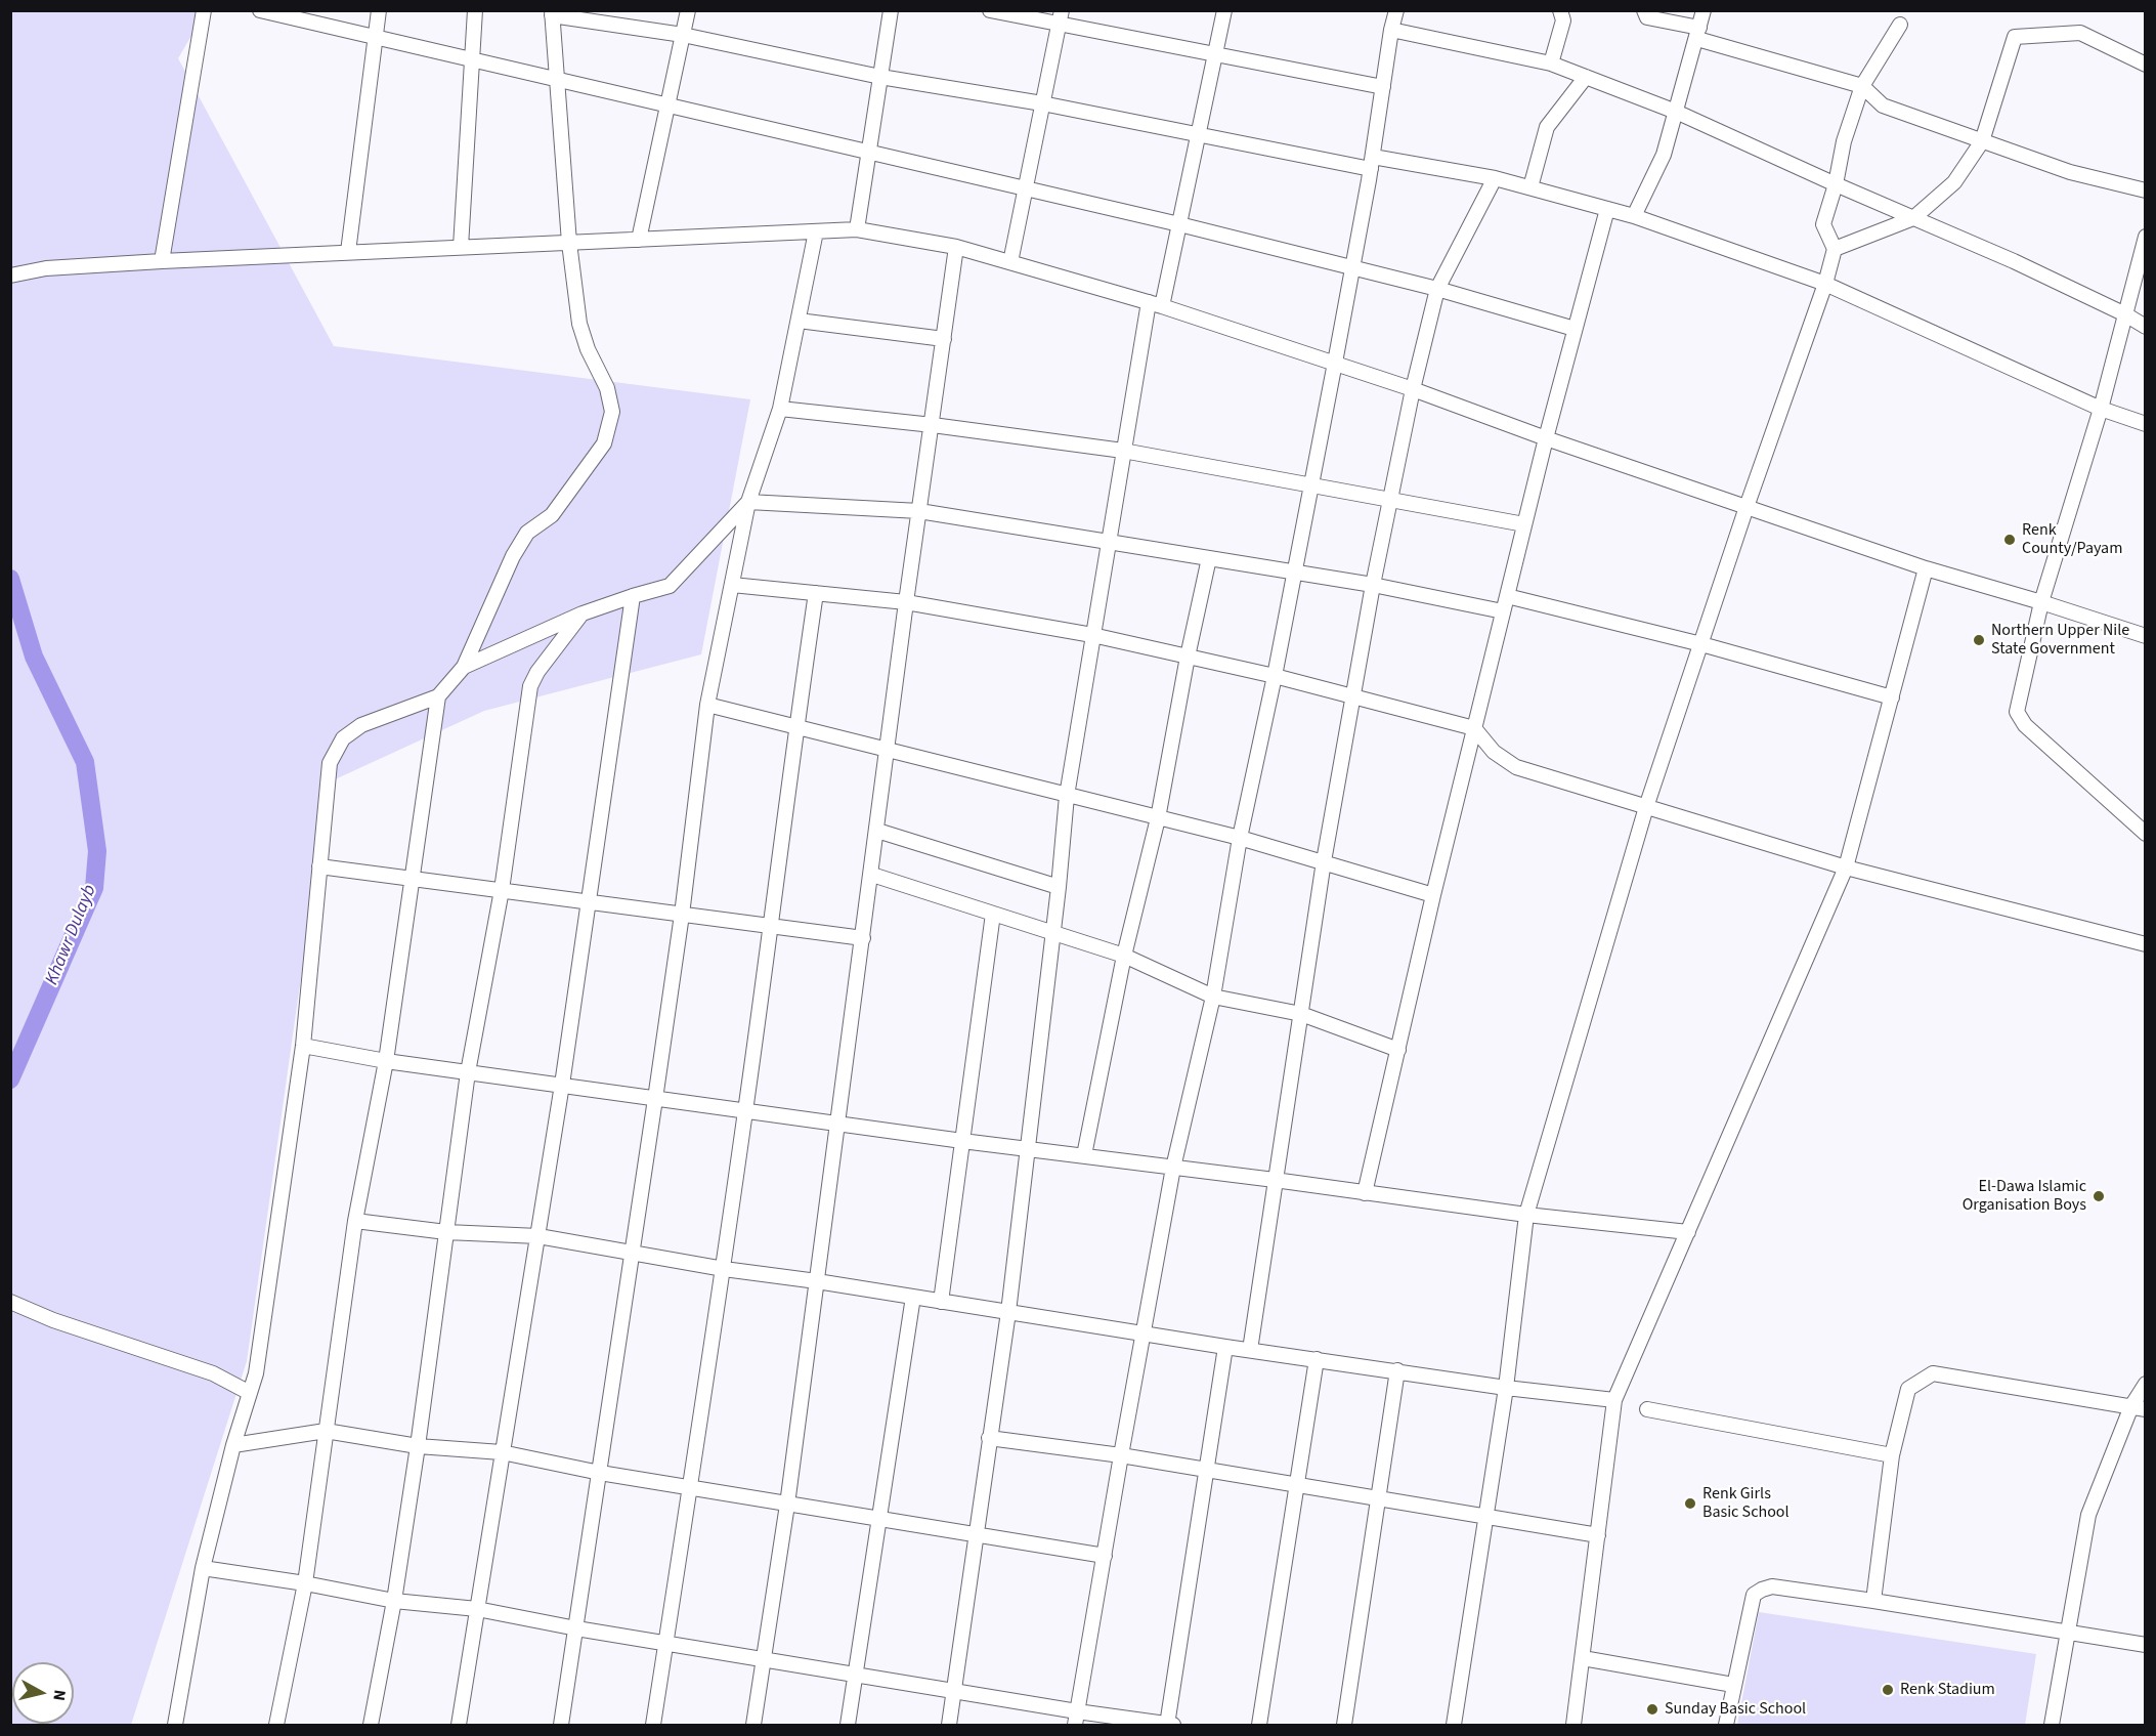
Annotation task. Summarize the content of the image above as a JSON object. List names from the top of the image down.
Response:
{
  "water": ["Khawr Dulayb"],
  "places": [
    "Renk County/Payam",
    "Northern Upper Nile State Government",
    "El-Dawa Islamic Organisation Boys",
    "Renk Girls Basic School",
    "Renk Stadium",
    "Sunday Basic School"
  ],
  "north": "right"
}
